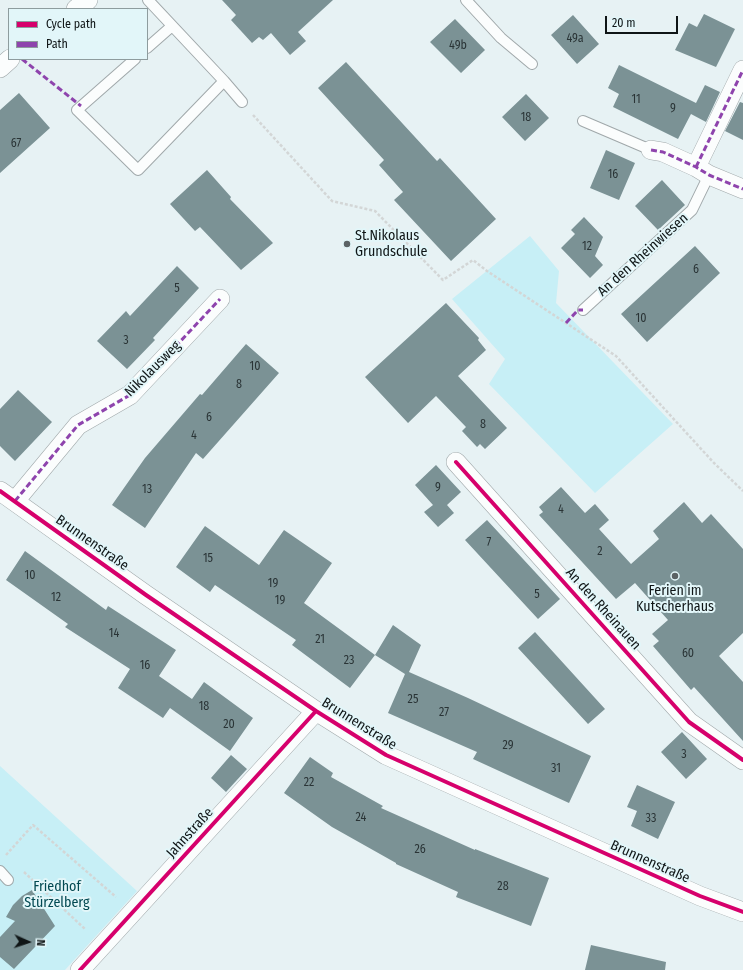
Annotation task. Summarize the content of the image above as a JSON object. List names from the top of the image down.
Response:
{
  "streets": {
    "street": [
      "An den Rheinwiesen",
      "Nikolausweg",
      "Brunnenstraße",
      "An den Rheinauen",
      "Jahnstraße"
    ]
  },
  "crossings": [
    ["Nikolausweg", "Brunnenstraße"],
    ["Brunnenstraße", "Jahnstraße"]
  ],
  "parks": ["Friedhof Stürzelberg"],
  "places": ["St.Nikolaus Grundschule", "Ferien im Kutscherhaus"],
  "house_numbers": [
    "49a",
    "49b",
    "11",
    "9",
    "18",
    "67",
    "16",
    "12",
    "6",
    "5",
    "10",
    "3",
    "10",
    "8",
    "6",
    "8",
    "4",
    "9",
    "13",
    "4",
    "7",
    "2",
    "15",
    "10",
    "19",
    "5",
    "12",
    "19",
    "14",
    "21",
    "60",
    "23",
    "16",
    "25",
    "18",
    "27",
    "20",
    "29",
    "3",
    "31",
    "22",
    "24",
    "33",
    "26",
    "28"
  ],
  "legend": ["Cycle path", "Path"],
  "scale_bar": "20 m",
  "north": "right"
}
